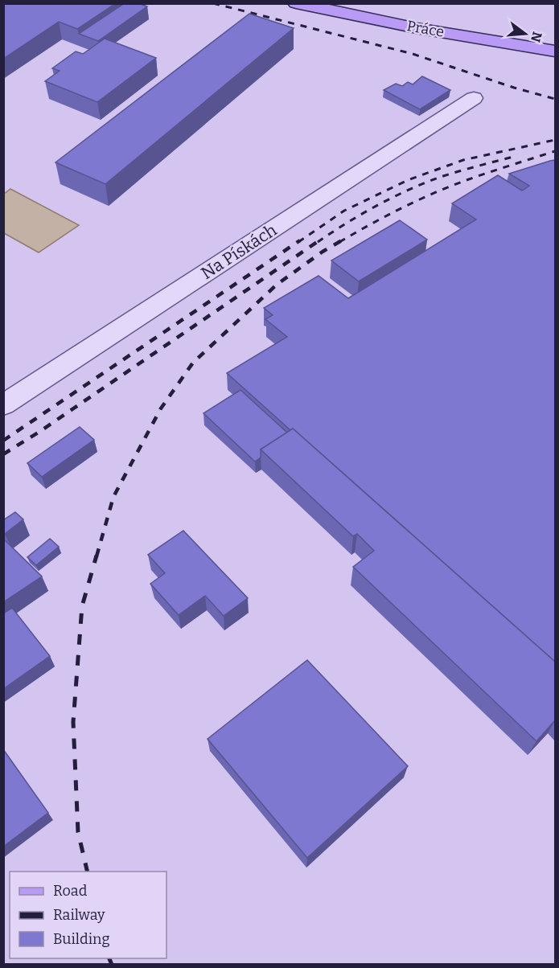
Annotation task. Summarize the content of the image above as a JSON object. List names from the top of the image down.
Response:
{
  "streets": {
    "main road": ["Práce"],
    "street": ["Na Pískách"]
  },
  "legend": ["Road", "Railway", "Building"],
  "north": "right"
}
